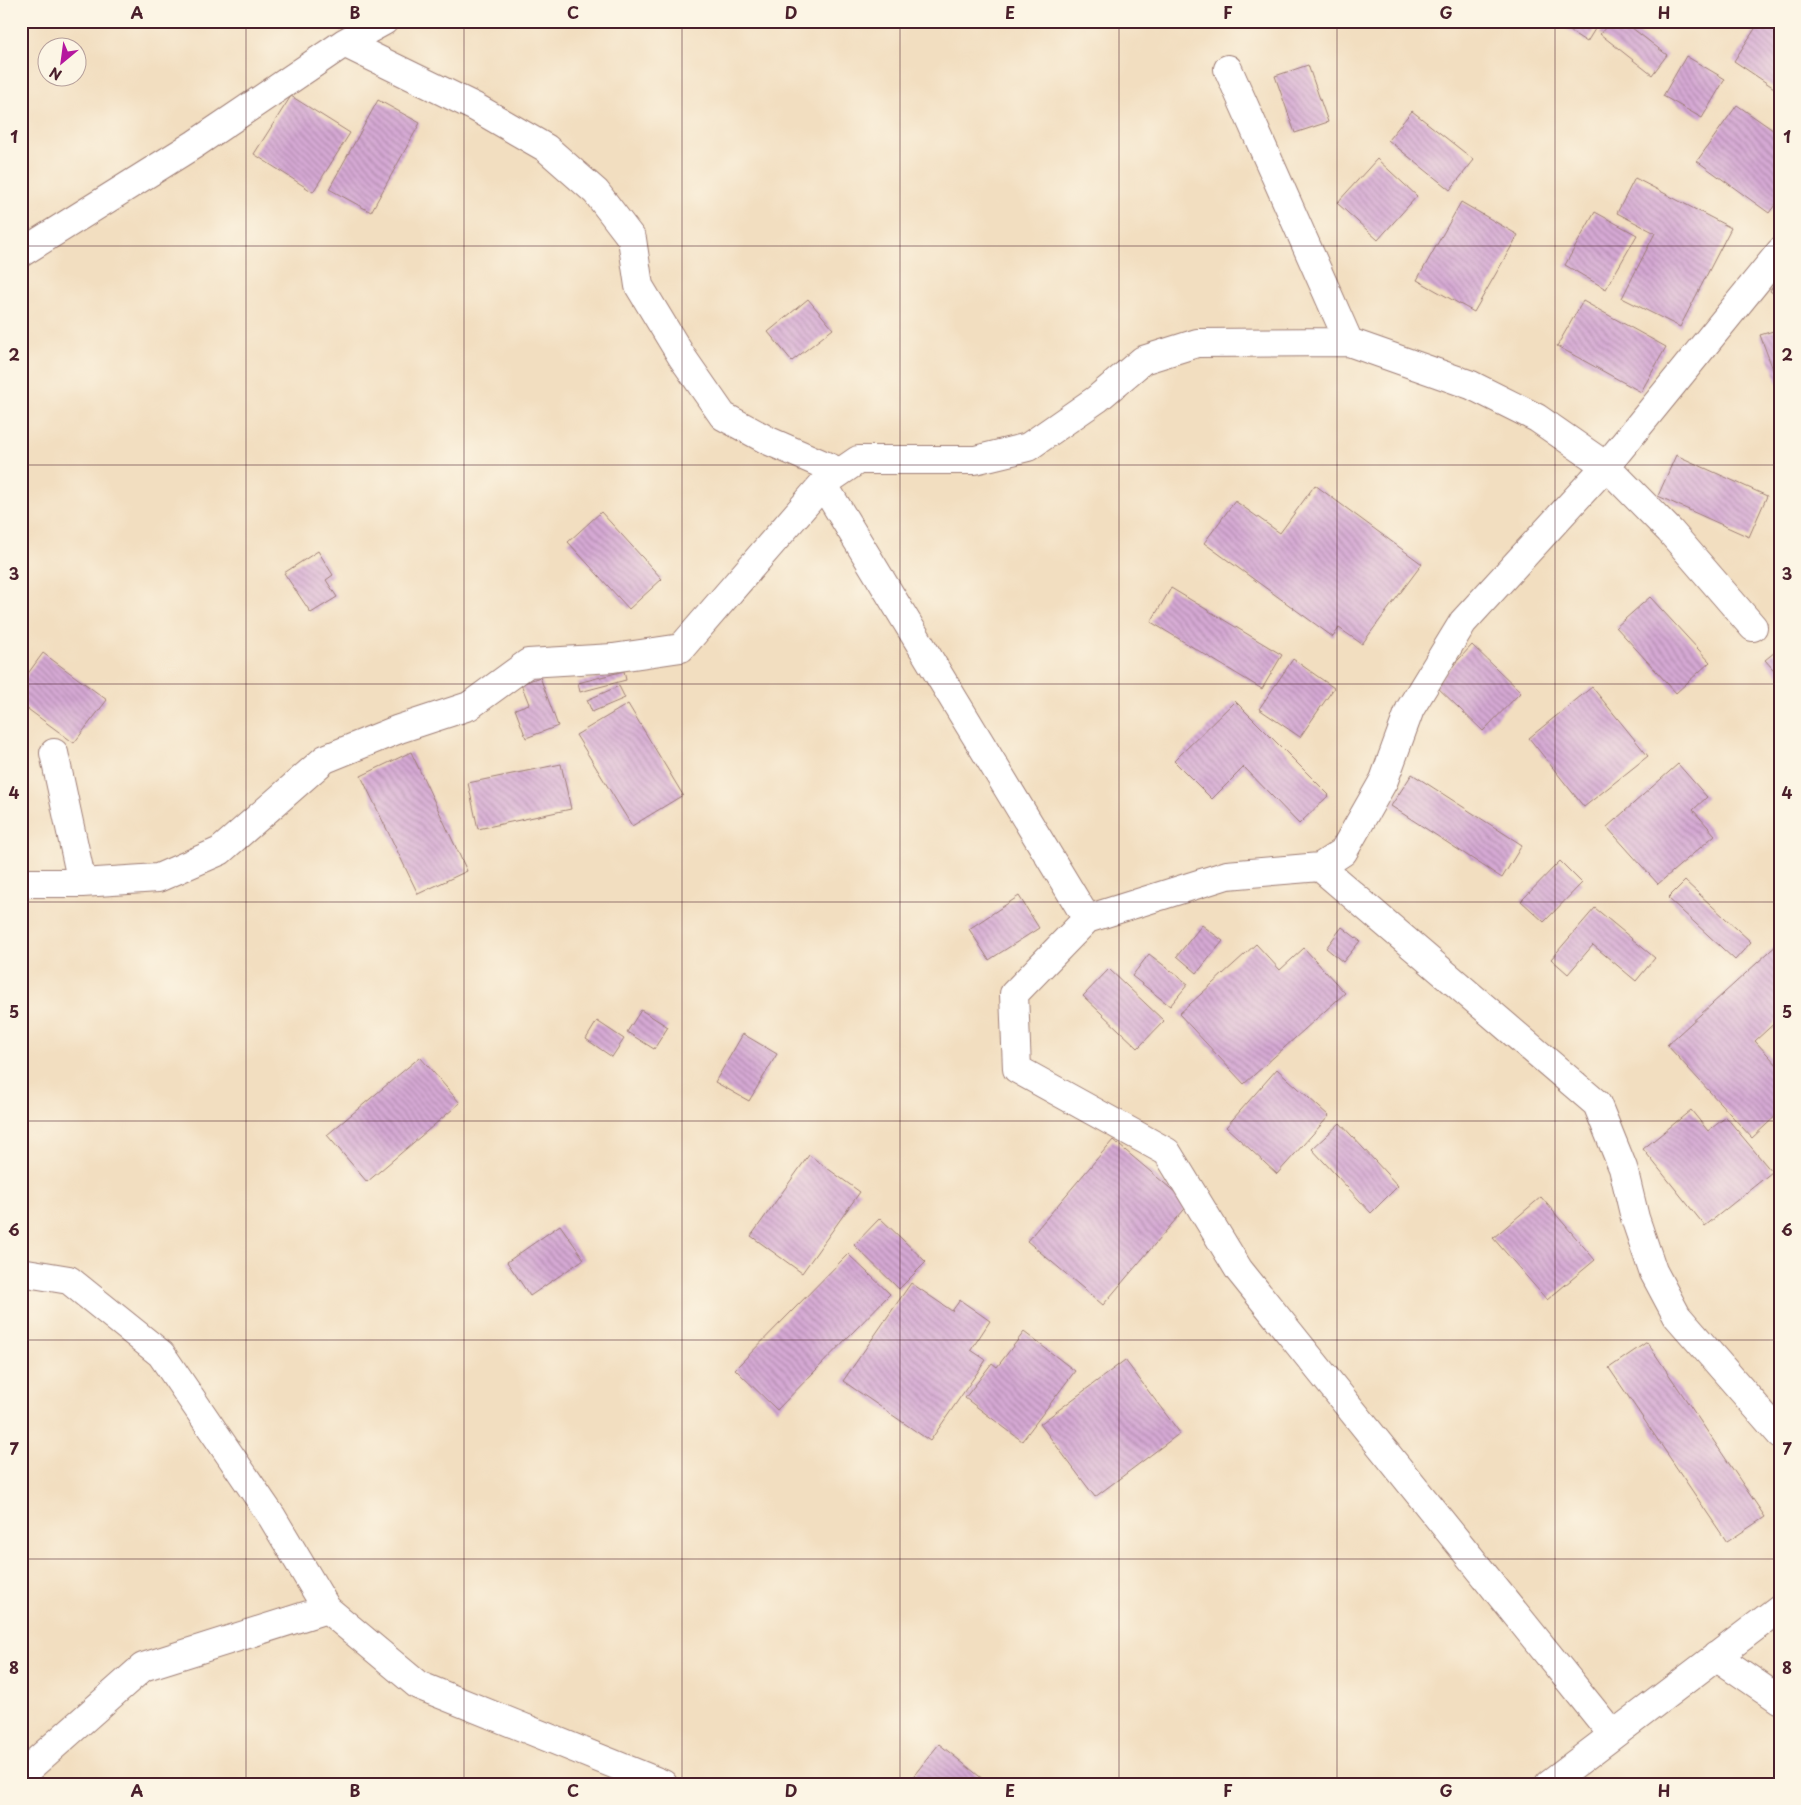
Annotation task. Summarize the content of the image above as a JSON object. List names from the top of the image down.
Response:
{
  "north": "bottom left",
  "grid": {
    "columns": [
      "A",
      "B",
      "C",
      "D",
      "E",
      "F",
      "G",
      "H"
    ],
    "rows": [
      "1",
      "2",
      "3",
      "4",
      "5",
      "6",
      "7",
      "8"
    ]
  }
}
